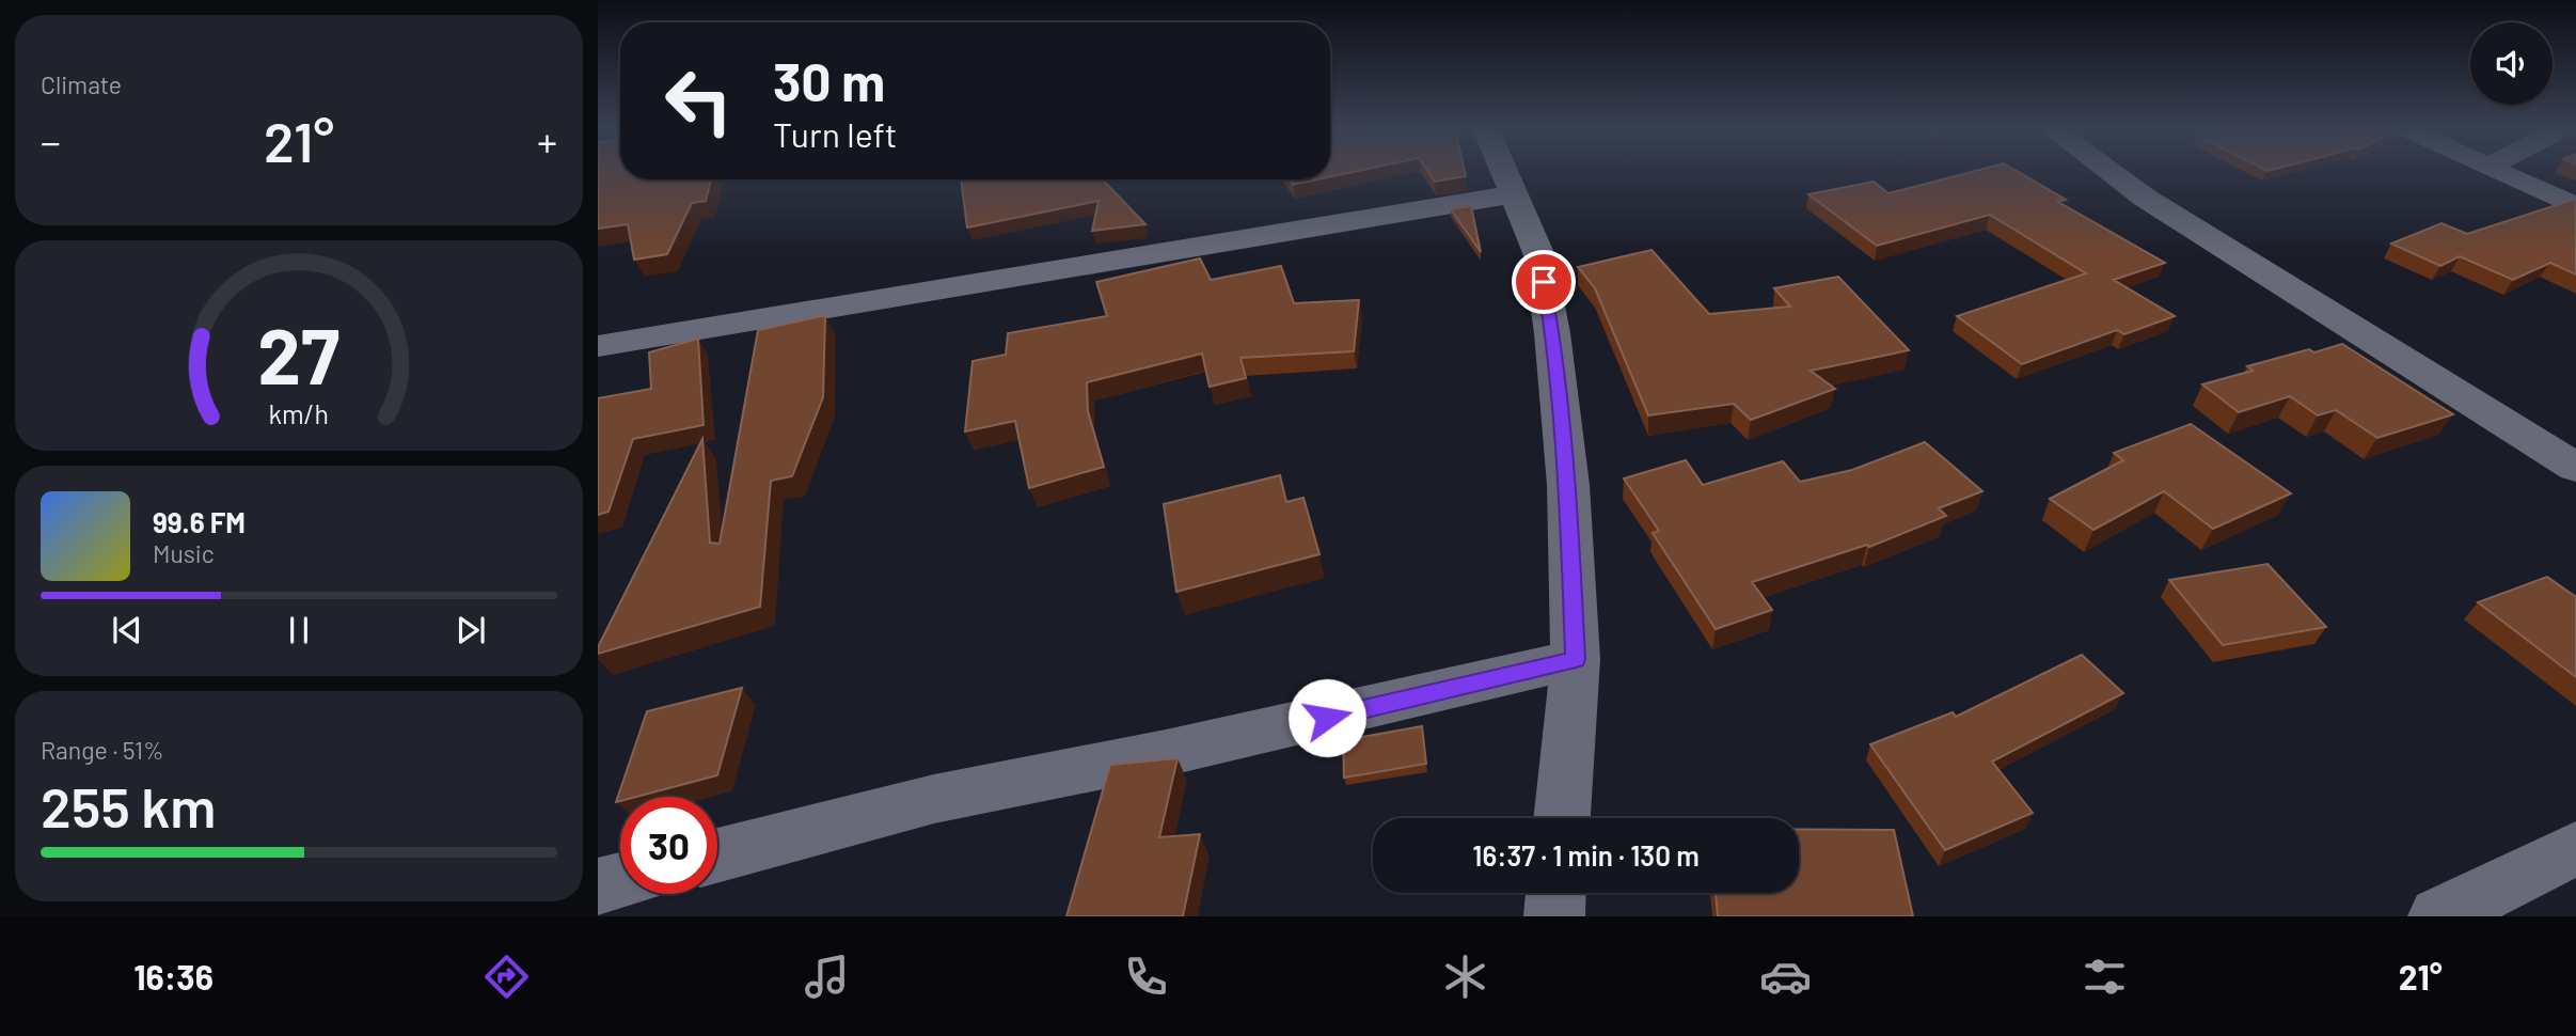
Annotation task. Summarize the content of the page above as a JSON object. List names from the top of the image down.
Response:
{
  "page": {
    "tile": [
      "Climate",
      ["Range · 51%", "255 km"]
    ],
    "turn": ["30 m", "Turn left"],
    "heat": ["−", "21°", "+"],
    "song": ["99.6 FM", "Music"],
    "limit": "30",
    "trip": "16:37 · 1 min · 130 m",
    "tabs": ["16:36", "21°"],
    "gauge": ["27", "km/h"]
  }
}
